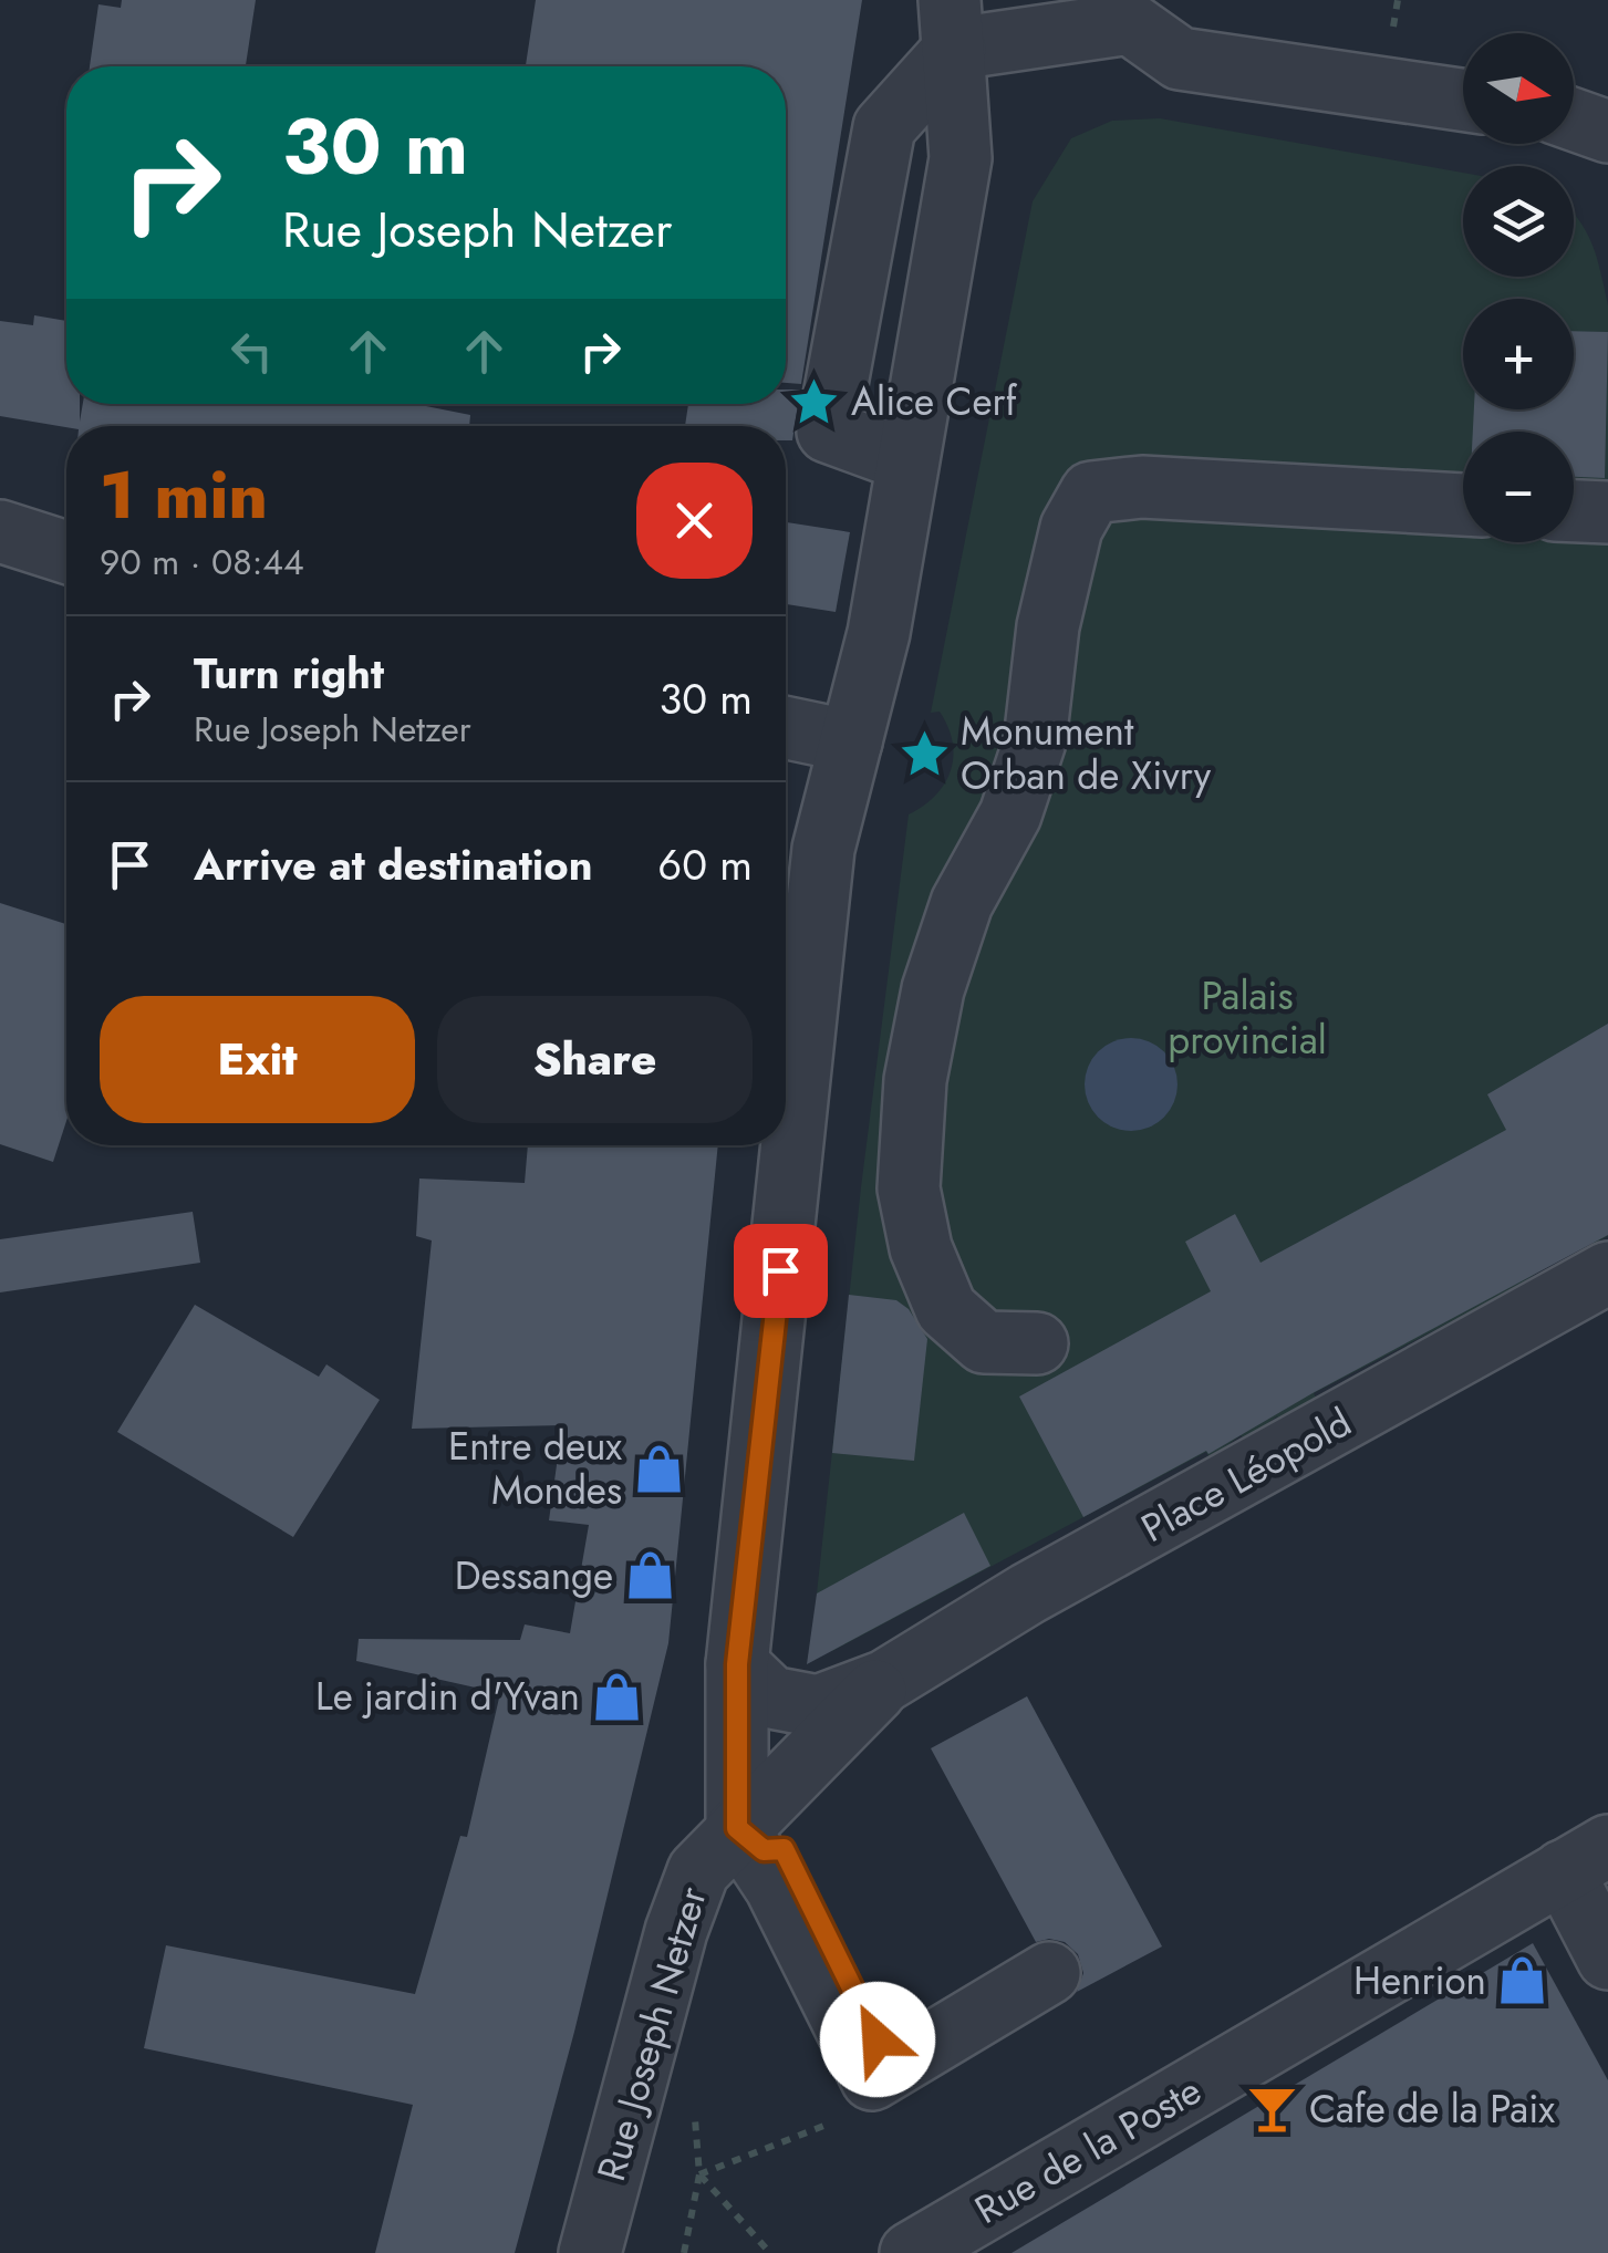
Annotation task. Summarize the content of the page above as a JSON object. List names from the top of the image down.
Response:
{
  "streets": {
    "street": ["Place Léopold", "Rue Joseph Netzer", "Rue de la Poste"]
  },
  "crossings": [
    ["Place Léopold", "Rue Joseph Netzer"]
  ],
  "parks": ["Palais provincial"],
  "places": {
    "place": ["Alice Cerf", "Monument Orban de Xivry"],
    "shop": [
      "Entre deux Mondes",
      "Dessange",
      "Le jardin d'Yvan",
      "Henrion"
    ],
    "bar": ["Cafe de la Paix"]
  },
  "north": "right",
  "page": {
    "map_buttons": ["+", "−"],
    "turn": ["30 m", "Rue Joseph Netzer"],
    "heading": ["1 min", "90 m · 08:44"],
    "list": [
      {
        "name": "Turn right",
        "note": "Rue Joseph Netzer",
        "value": "30 m"
      },
      {
        "name": "Arrive at destination",
        "value": "60 m"
      }
    ],
    "buttons": ["Exit", "Share"]
  }
}
